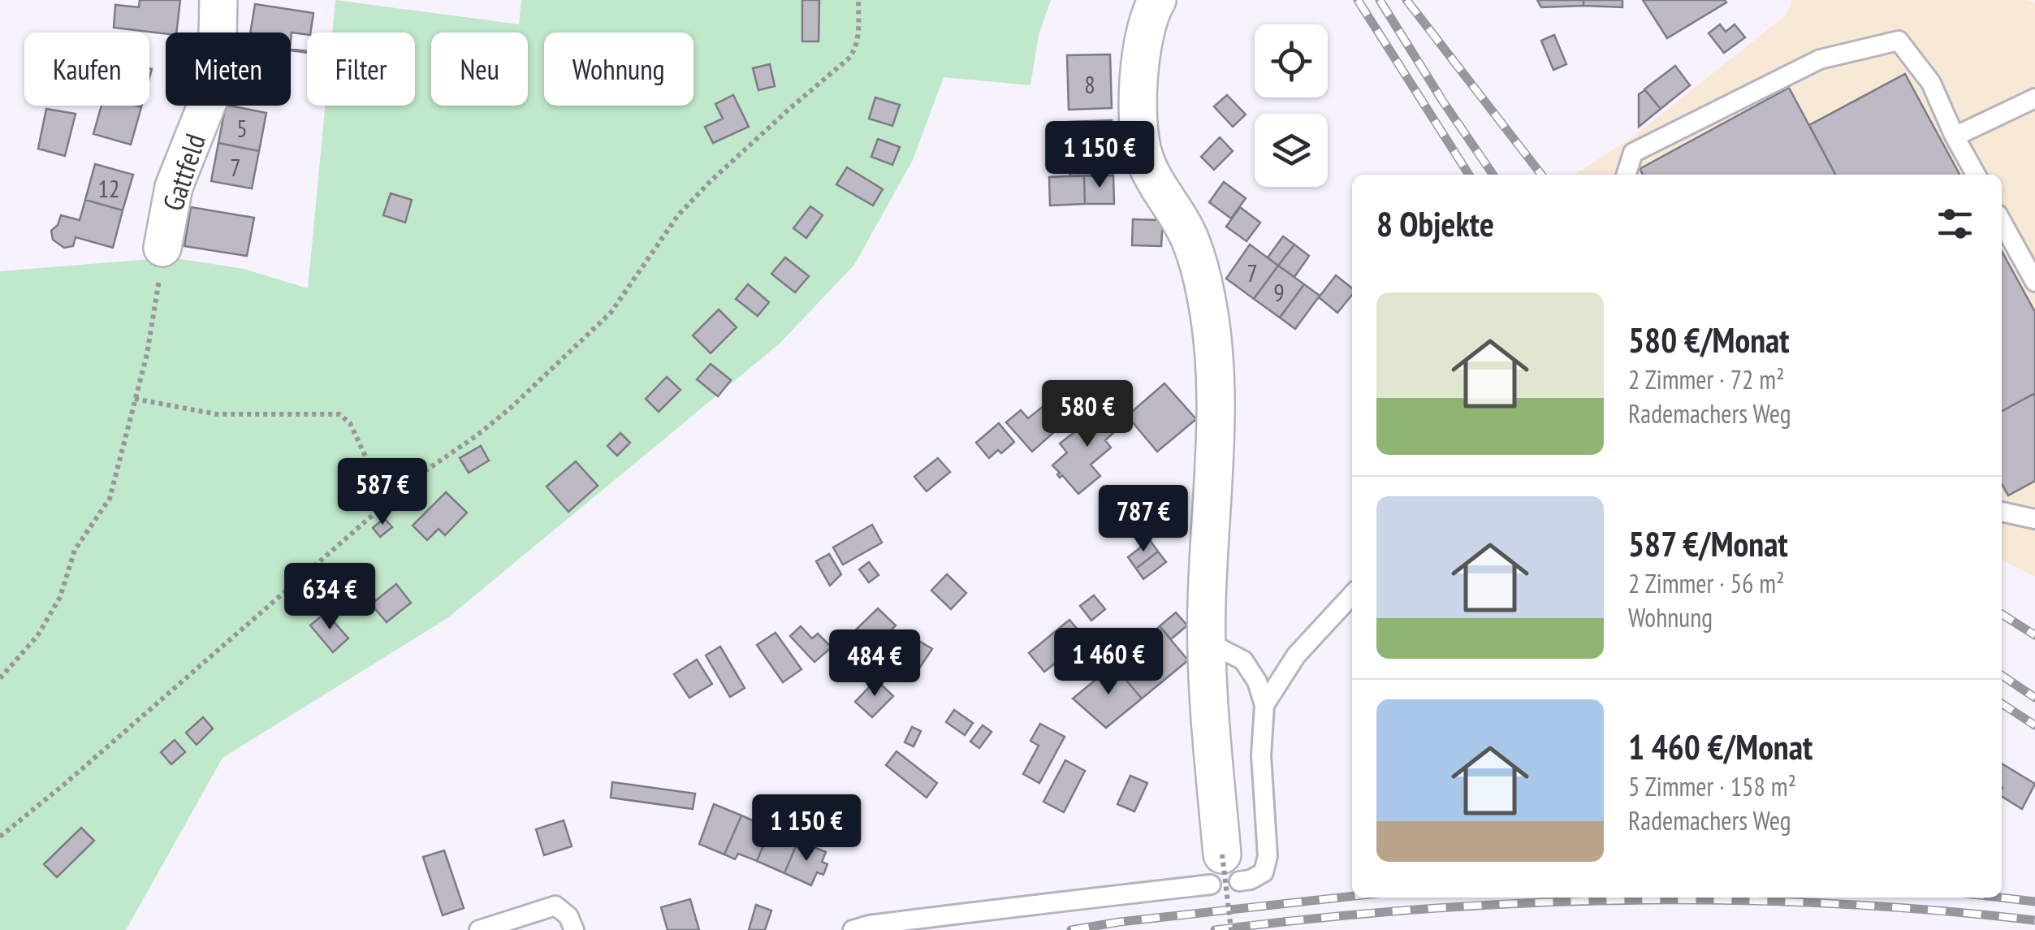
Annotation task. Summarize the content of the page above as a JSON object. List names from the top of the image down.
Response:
{
  "streets": {
    "street": ["Gattfeld"]
  },
  "house_numbers": [
    "8",
    "5",
    "7",
    "12",
    "7",
    "9"
  ],
  "page": {
    "chip": [
      "Kaufen",
      "Mieten",
      "Filter",
      "Neu",
      "Wohnung"
    ],
    "price": [
      "1 150 €",
      "580 €",
      "587 €",
      "787 €",
      "634 €",
      "1 460 €",
      "484 €",
      "1 150 €"
    ],
    "heading": "8 Objekte",
    "list": [
      {
        "name": "580 €/Monat",
        "note": "2 Zimmer · 72 m² · Rademachers Weg"
      },
      {
        "name": "587 €/Monat",
        "note": "2 Zimmer · 56 m² · Wohnung"
      },
      {
        "name": "1 460 €/Monat",
        "note": "5 Zimmer · 158 m² · Rademachers Weg"
      }
    ]
  }
}
